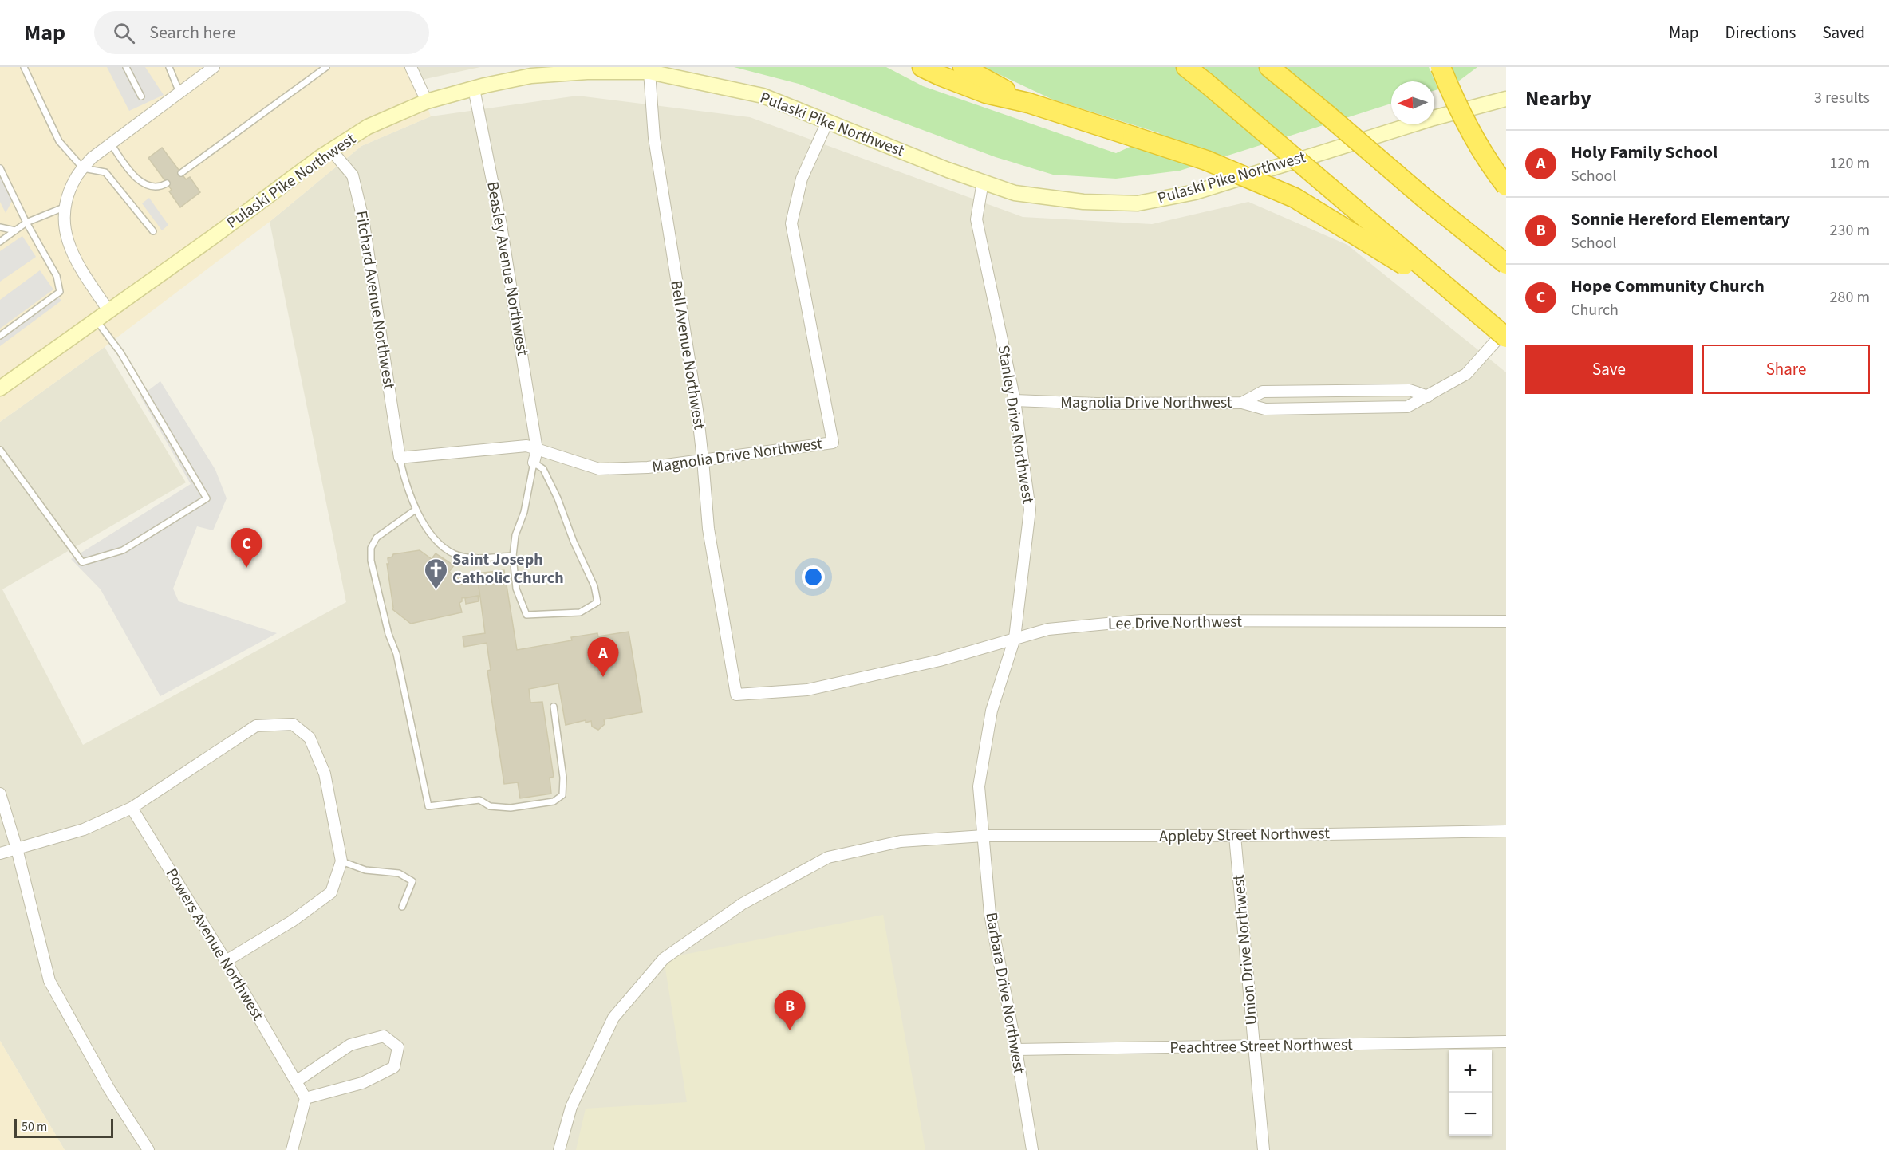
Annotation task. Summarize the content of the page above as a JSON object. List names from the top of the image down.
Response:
{
  "streets": {
    "main road": ["Pulaski Pike Northwest"],
    "street": [
      "Beasley Avenue Northwest",
      "Fitchard Avenue Northwest",
      "Bell Avenue Northwest",
      "Magnolia Drive Northwest",
      "Stanley Drive Northwest",
      "Lee Drive Northwest",
      "Appleby Street Northwest",
      "Powers Avenue Northwest",
      "Union Drive Northwest",
      "Barbara Drive Northwest",
      "Peachtree Street Northwest"
    ]
  },
  "crossings": [
    ["Pulaski Pike Northwest", "Beasley Avenue Northwest"],
    ["Pulaski Pike Northwest", "Fitchard Avenue Northwest"],
    ["Pulaski Pike Northwest", "Bell Avenue Northwest"],
    ["Pulaski Pike Northwest", "Magnolia Drive Northwest"],
    ["Pulaski Pike Northwest", "Stanley Drive Northwest"],
    ["Beasley Avenue Northwest", "Magnolia Drive Northwest"],
    ["Fitchard Avenue Northwest", "Magnolia Drive Northwest"],
    ["Bell Avenue Northwest", "Magnolia Drive Northwest"],
    ["Bell Avenue Northwest", "Lee Drive Northwest"],
    ["Magnolia Drive Northwest", "Stanley Drive Northwest"],
    ["Stanley Drive Northwest", "Lee Drive Northwest"],
    ["Stanley Drive Northwest", "Appleby Street Northwest"],
    ["Stanley Drive Northwest", "Barbara Drive Northwest"],
    ["Appleby Street Northwest", "Union Drive Northwest"],
    ["Appleby Street Northwest", "Barbara Drive Northwest"],
    ["Union Drive Northwest", "Peachtree Street Northwest"],
    ["Barbara Drive Northwest", "Peachtree Street Northwest"]
  ],
  "places": {
    "church": ["Saint Joseph Catholic Church"]
  },
  "scale_bar": "50 m",
  "north": "left",
  "page": {
    "header": "Map",
    "search": "Search here",
    "nav": ["Map", "Directions", "Saved"],
    "heading": ["Nearby", "3 results"],
    "list": [
      {
        "mark": "A",
        "name": "Holy Family School",
        "note": "School",
        "value": "120 m"
      },
      {
        "mark": "B",
        "name": "Sonnie Hereford Elementary",
        "note": "School",
        "value": "230 m"
      },
      {
        "mark": "C",
        "name": "Hope Community Church",
        "note": "Church",
        "value": "280 m"
      }
    ],
    "buttons": ["Save", "Share"],
    "pins": ["C", "A", "B"],
    "map_buttons": ["+", "−"],
    "scale": "50 m"
  }
}
